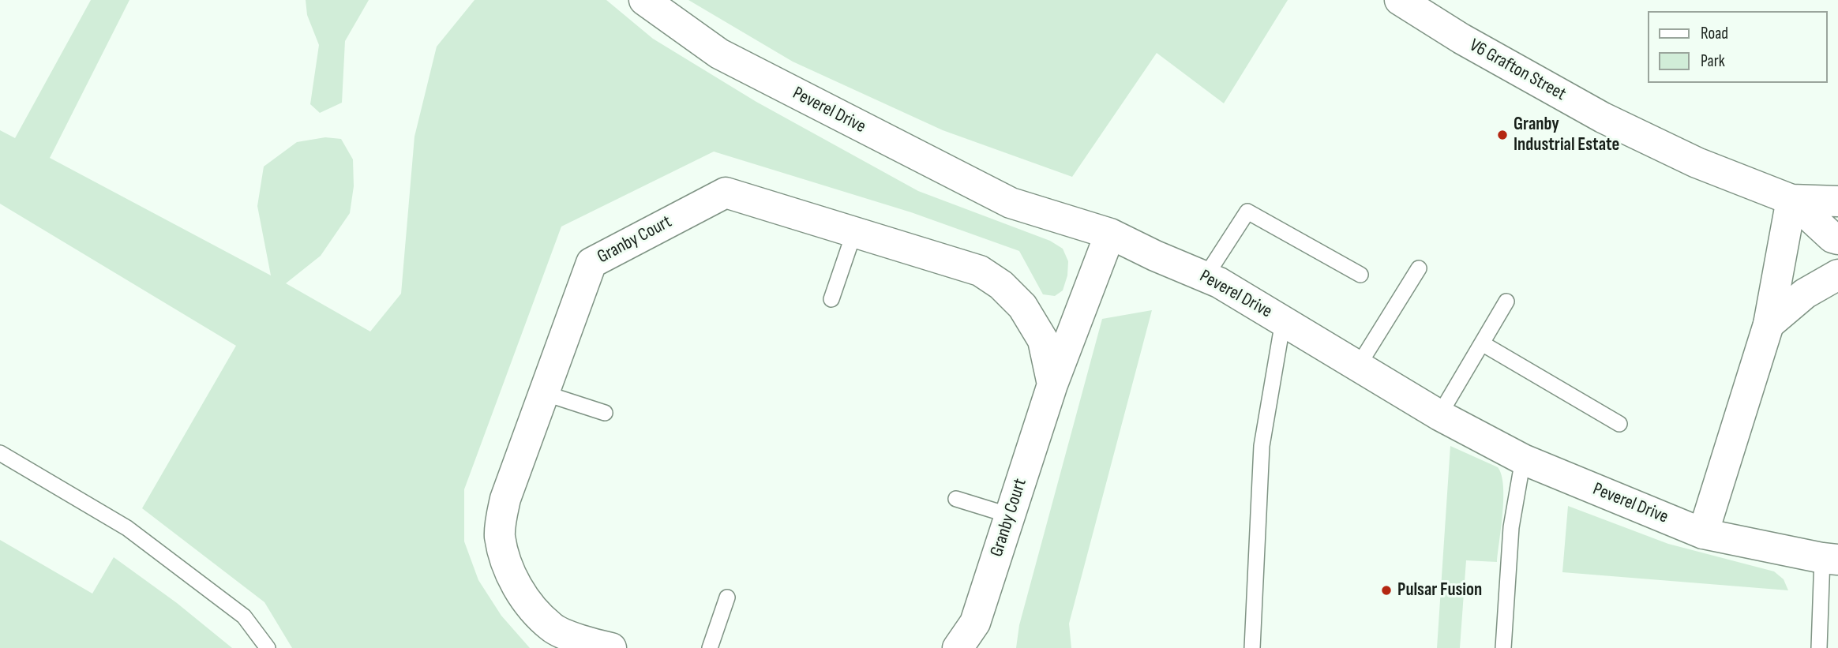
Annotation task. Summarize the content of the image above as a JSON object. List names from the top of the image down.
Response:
{
  "streets": {
    "street": ["V6 Grafton Street", "Peverel Drive", "Granby Court"]
  },
  "crossings": [
    ["Peverel Drive", "Granby Court"]
  ],
  "places": ["Granby Industrial Estate", "Pulsar Fusion"],
  "legend": ["Road", "Park"]
}
